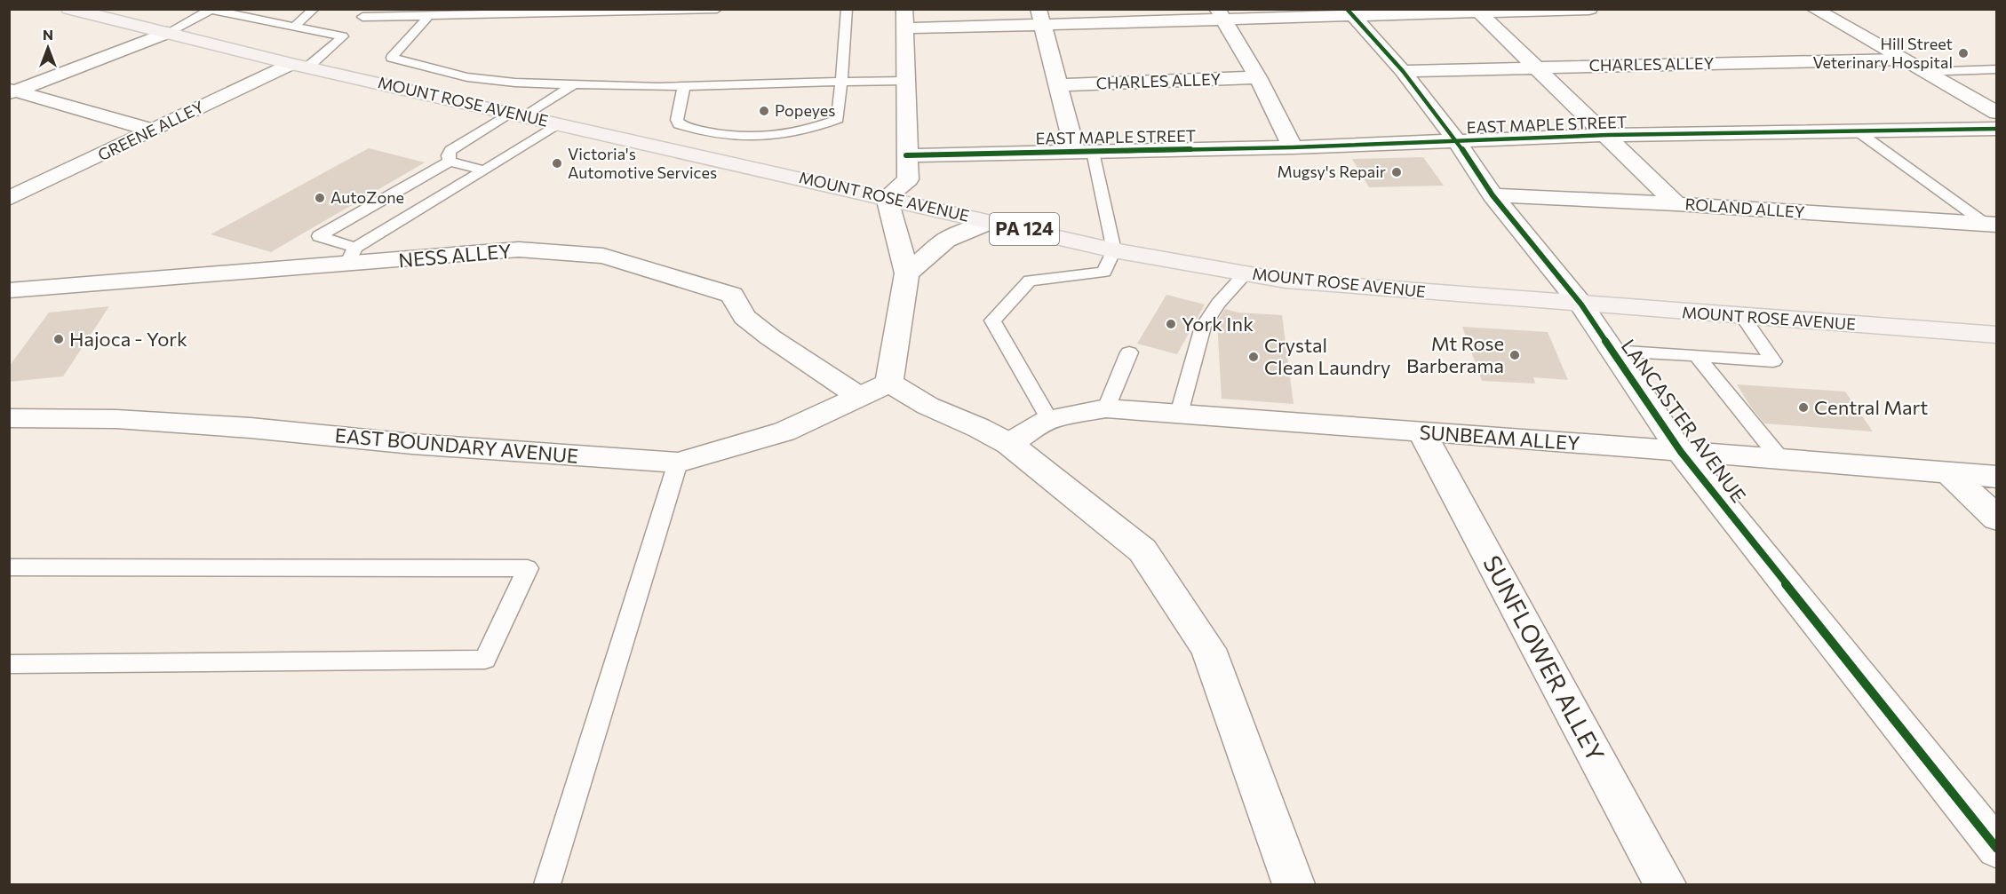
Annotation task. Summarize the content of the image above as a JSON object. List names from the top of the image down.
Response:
{
  "streets": {
    "main road": ["MOUNT ROSE AVENUE", "PA 124"],
    "street": [
      "CHARLES ALLEY",
      "EAST MAPLE STREET",
      "GREENE ALLEY",
      "ROLAND ALLEY",
      "NESS ALLEY",
      "LANCASTER AVENUE",
      "SUNBEAM ALLEY",
      "EAST BOUNDARY AVENUE",
      "SUNFLOWER ALLEY"
    ]
  },
  "crossings": [
    ["CHARLES ALLEY", "EAST MAPLE STREET"],
    ["CHARLES ALLEY", "LANCASTER AVENUE"],
    ["MOUNT ROSE AVENUE", "GREENE ALLEY"],
    ["MOUNT ROSE AVENUE", "LANCASTER AVENUE"],
    ["EAST MAPLE STREET", "LANCASTER AVENUE"],
    ["ROLAND ALLEY", "LANCASTER AVENUE"],
    ["NESS ALLEY", "EAST BOUNDARY AVENUE"],
    ["LANCASTER AVENUE", "SUNBEAM ALLEY"],
    ["SUNBEAM ALLEY", "SUNFLOWER ALLEY"]
  ],
  "places": [
    "Hill Street Veterinary Hospital",
    "Popeyes",
    "Victoria's Automotive Services",
    "Mugsy's Repair",
    "AutoZone",
    "York Ink",
    "Hajoca - York",
    "Mt Rose Barberama",
    "Crystal Clean Laundry",
    "Central Mart"
  ],
  "north": "top"
}
